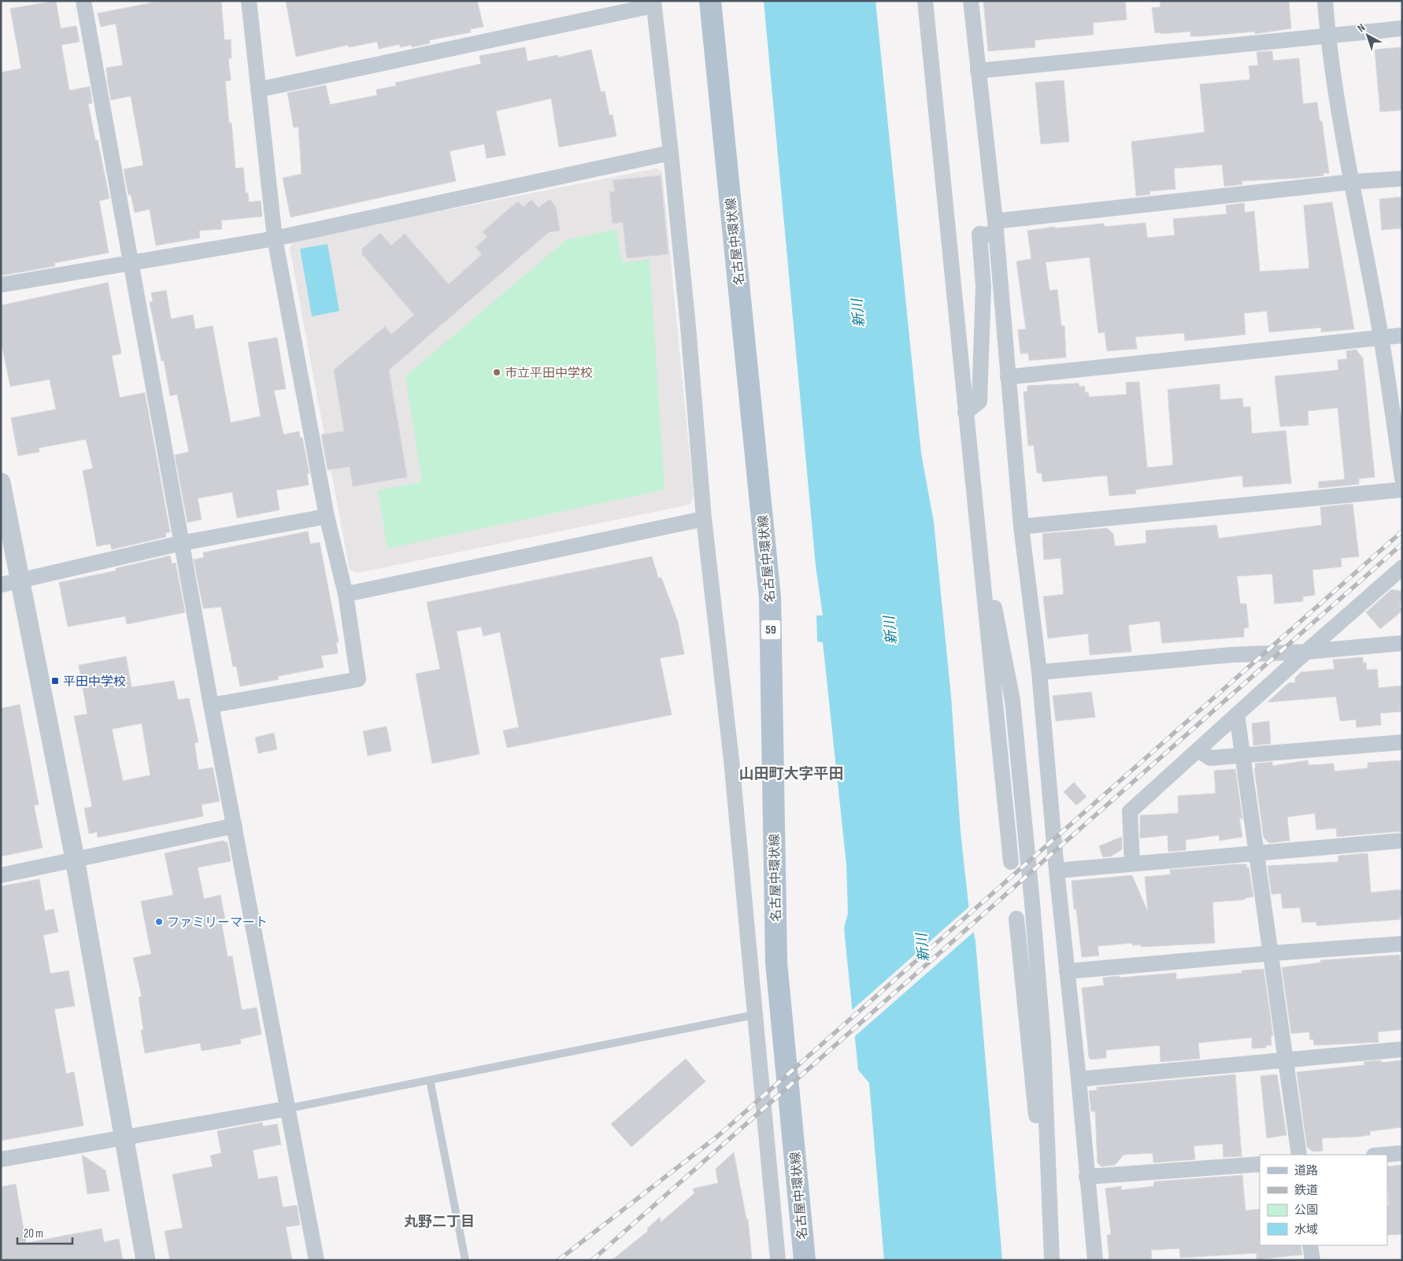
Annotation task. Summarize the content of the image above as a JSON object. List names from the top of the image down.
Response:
{
  "streets": {
    "main road": ["名古屋中環状線", "59"]
  },
  "districts": ["山田町大字平田", "丸野二丁目"],
  "water": ["新川"],
  "places": {
    "other": ["市立平田中学校", "ファミリーマート"],
    "transit": ["平田中学校"]
  },
  "legend": [
    "道路",
    "鉄道",
    "公園",
    "水域"
  ],
  "scale_bar": "20 m",
  "north": "top left"
}
